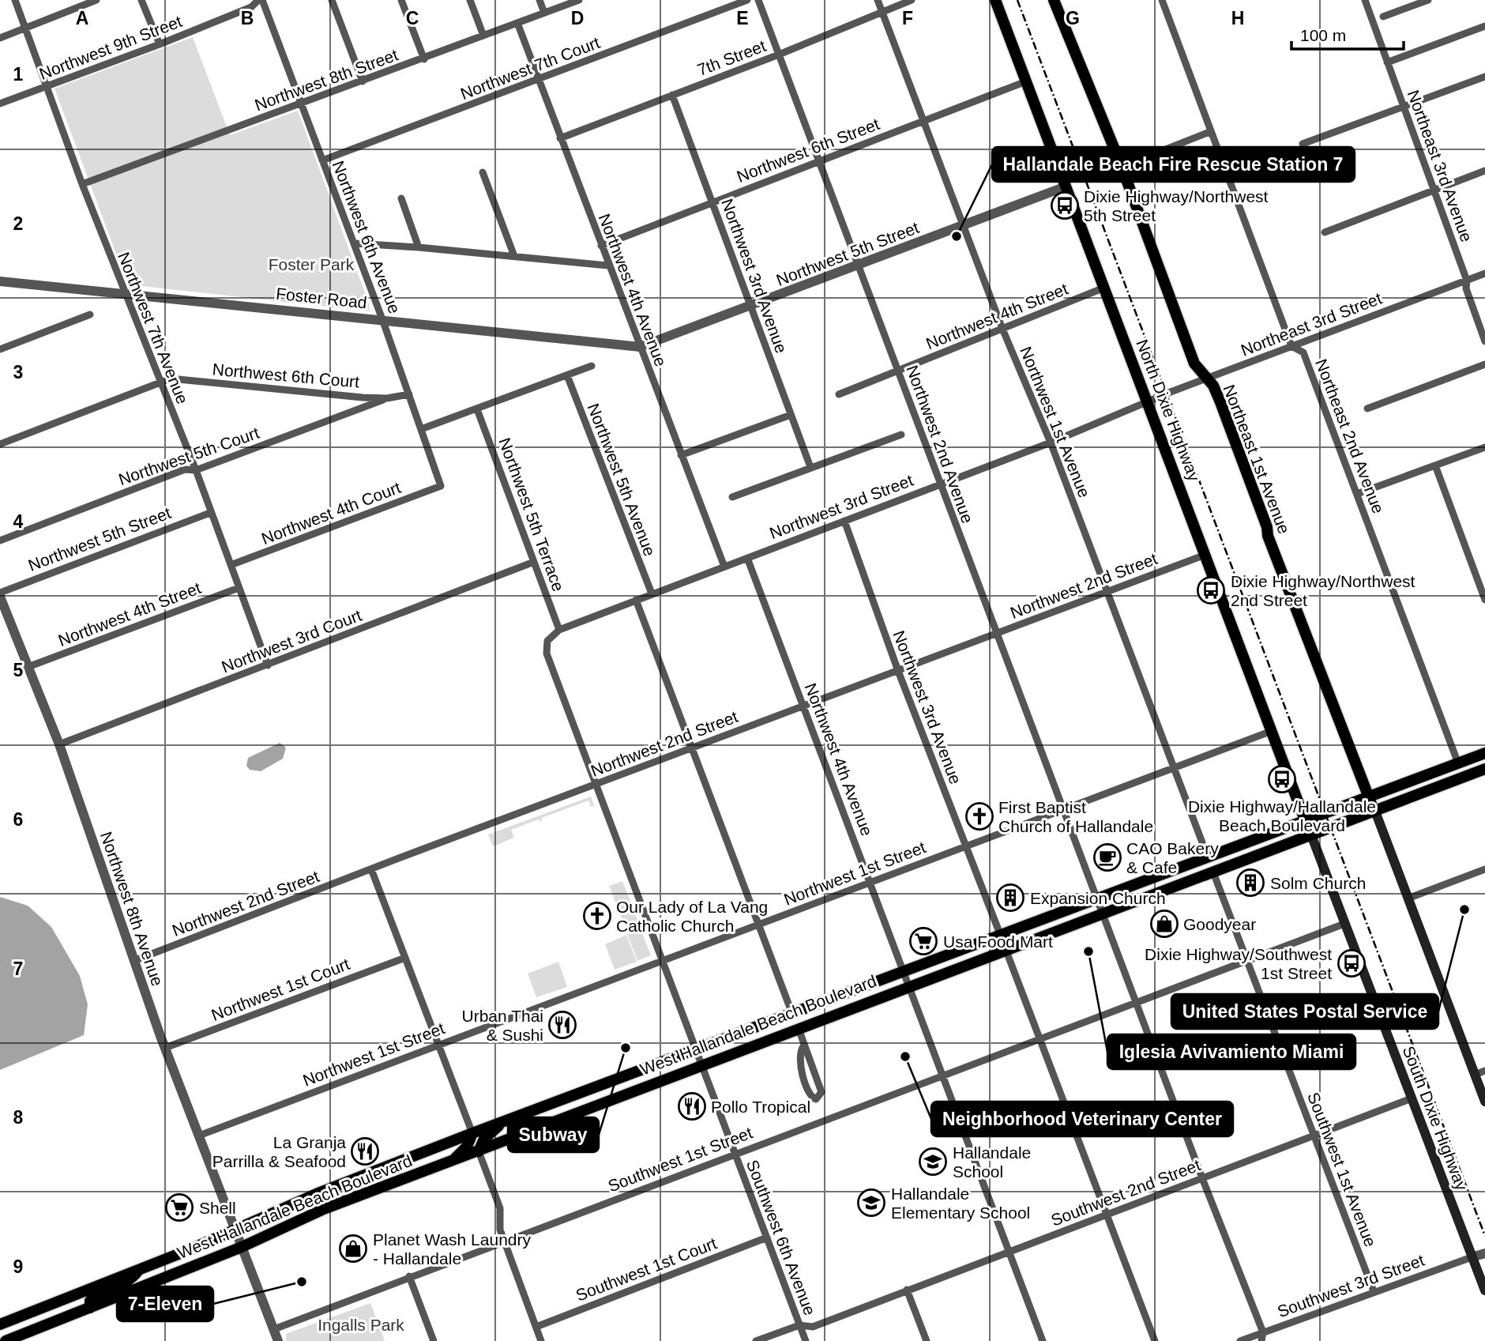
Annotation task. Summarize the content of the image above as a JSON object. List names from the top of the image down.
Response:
{
  "streets": {
    "main road": [
      "North Dixie Highway",
      "Northeast 1st Avenue",
      "West Hallandale Beach Boulevard",
      "South Dixie Highway"
    ],
    "street": [
      "Northwest 9th Street",
      "7th Street",
      "Northwest 7th Court",
      "Northwest 8th Street",
      "Northwest 6th Street",
      "Northeast 3rd Avenue",
      "Northwest 6th Avenue",
      "Northwest 5th Street",
      "Northwest 3rd Avenue",
      "Northwest 4th Avenue",
      "Foster Road",
      "Northwest 4th Street",
      "Northeast 3rd Street",
      "Northwest 7th Avenue",
      "Northwest 6th Court",
      "Northwest 1st Avenue",
      "Northeast 2nd Avenue",
      "Northwest 2nd Avenue",
      "Northwest 5th Court",
      "Northwest 5th Avenue",
      "Northwest 3rd Street",
      "Northwest 4th Court",
      "Northwest 5th Terrace",
      "Northwest 2nd Street",
      "Northwest 3rd Court",
      "Northwest 1st Street",
      "Northwest 8th Avenue",
      "Northwest 1st Court",
      "Southwest 1st Street",
      "Southwest 1st Avenue",
      "Southwest 2nd Street",
      "Southwest 6th Avenue",
      "Southwest 1st Court",
      "Southwest 3rd Street"
    ]
  },
  "crossings": [
    ["Northwest 9th Street", "Northwest 6th Avenue"],
    ["Northwest 9th Street", "Northwest 7th Avenue"],
    ["7th Street", "Northwest 3rd Avenue"],
    ["7th Street", "Northwest 4th Avenue"],
    ["7th Street", "Northwest 1st Avenue"],
    ["7th Street", "Northwest 2nd Avenue"],
    ["Northwest 7th Court", "Northwest 6th Avenue"],
    ["Northwest 7th Court", "Northwest 4th Avenue"],
    ["Northwest 8th Street", "Northwest 6th Avenue"],
    ["Northwest 8th Street", "Northwest 4th Avenue"],
    ["Northwest 8th Street", "Northwest 7th Avenue"],
    ["Northwest 6th Street", "Northwest 3rd Avenue"],
    ["Northwest 6th Street", "Northwest 4th Avenue"],
    ["Northwest 6th Street", "North Dixie Highway"],
    ["Northwest 6th Street", "Northwest 1st Avenue"],
    ["Northwest 6th Street", "Northwest 2nd Avenue"],
    ["Northeast 3rd Avenue", "Northeast 3rd Street"],
    ["Northwest 6th Avenue", "Foster Road"],
    ["Northwest 6th Avenue", "Northwest 6th Court"],
    ["Northwest 6th Avenue", "Northwest 4th Court"],
    ["Northwest 5th Street", "Northwest 3rd Avenue"],
    ["Northwest 5th Street", "Northwest 4th Avenue"],
    ["Northwest 5th Street", "Foster Road"],
    ["Northwest 5th Street", "Northwest 7th Avenue"],
    ["Northwest 5th Street", "North Dixie Highway"],
    ["Northwest 5th Street", "Northwest 1st Avenue"],
    ["Northwest 5th Street", "Northwest 2nd Avenue"],
    ["Northwest 5th Street", "Northwest 8th Avenue"],
    ["Northwest 3rd Avenue", "Northwest 3rd Street"],
    ["Northwest 3rd Avenue", "Northwest 2nd Street"],
    ["Northwest 3rd Avenue", "Northwest 1st Street"],
    ["Northwest 3rd Avenue", "West Hallandale Beach Boulevard"],
    ["Northwest 4th Avenue", "Foster Road"],
    ["Northwest 4th Avenue", "Northwest 3rd Street"],
    ["Northwest 4th Avenue", "Northwest 2nd Street"],
    ["Northwest 4th Avenue", "Northwest 1st Street"],
    ["Northwest 4th Avenue", "West Hallandale Beach Boulevard"],
    ["Northwest 4th Avenue", "Southwest 1st Street"],
    ["Northwest 4th Avenue", "Southwest 2nd Street"],
    ["Foster Road", "Northwest 7th Avenue"],
    ["Northwest 4th Street", "Northwest 7th Avenue"],
    ["Northwest 4th Street", "North Dixie Highway"],
    ["Northwest 4th Street", "Northwest 1st Avenue"],
    ["Northwest 4th Street", "Northwest 2nd Avenue"],
    ["Northwest 4th Street", "Northwest 8th Avenue"],
    ["Northeast 3rd Street", "North Dixie Highway"],
    ["Northeast 3rd Street", "Northeast 2nd Avenue"],
    ["Northeast 3rd Street", "Northeast 1st Avenue"],
    ["Northeast 3rd Street", "Northwest 3rd Street"],
    ["Northwest 7th Avenue", "Northwest 6th Court"],
    ["Northwest 7th Avenue", "Northwest 5th Court"],
    ["Northwest 7th Avenue", "Northwest 4th Court"],
    ["Northwest 7th Avenue", "Northwest 3rd Court"],
    ["Northwest 6th Court", "Northwest 5th Court"],
    ["North Dixie Highway", "Northwest 3rd Street"],
    ["North Dixie Highway", "Northwest 2nd Street"],
    ["North Dixie Highway", "Northwest 1st Street"],
    ["North Dixie Highway", "West Hallandale Beach Boulevard"],
    ["North Dixie Highway", "South Dixie Highway"],
    ["Northwest 1st Avenue", "Northwest 3rd Street"],
    ["Northwest 1st Avenue", "Northwest 2nd Street"],
    ["Northwest 1st Avenue", "Northwest 1st Street"],
    ["Northwest 1st Avenue", "West Hallandale Beach Boulevard"],
    ["Northeast 2nd Avenue", "West Hallandale Beach Boulevard"],
    ["Northwest 2nd Avenue", "Northwest 3rd Street"],
    ["Northwest 2nd Avenue", "Northwest 2nd Street"],
    ["Northwest 2nd Avenue", "Northwest 1st Street"],
    ["Northwest 2nd Avenue", "West Hallandale Beach Boulevard"],
    ["Northwest 2nd Avenue", "Southwest 1st Street"],
    ["Northwest 2nd Avenue", "Southwest 2nd Street"],
    ["Northwest 2nd Avenue", "Southwest 3rd Street"],
    ["Northeast 1st Avenue", "West Hallandale Beach Boulevard"],
    ["Northwest 5th Avenue", "Northwest 3rd Street"],
    ["Northwest 3rd Street", "Northwest 5th Terrace"],
    ["Northwest 3rd Street", "Northwest 2nd Street"],
    ["Northwest 5th Terrace", "Northwest 3rd Court"],
    ["Northwest 2nd Street", "Northwest 8th Avenue"],
    ["Northwest 3rd Court", "Northwest 8th Avenue"],
    ["Northwest 1st Street", "Northwest 8th Avenue"],
    ["Northwest 8th Avenue", "Northwest 1st Court"],
    ["Northwest 8th Avenue", "West Hallandale Beach Boulevard"],
    ["Northwest 8th Avenue", "Southwest 1st Street"],
    ["West Hallandale Beach Boulevard", "South Dixie Highway"],
    ["West Hallandale Beach Boulevard", "Southwest 1st Avenue"],
    ["West Hallandale Beach Boulevard", "Southwest 6th Avenue"],
    ["South Dixie Highway", "Southwest 1st Street"],
    ["South Dixie Highway", "Southwest 2nd Street"],
    ["South Dixie Highway", "Southwest 3rd Street"],
    ["Southwest 1st Street", "Southwest 1st Avenue"],
    ["Southwest 1st Street", "Southwest 6th Avenue"],
    ["Southwest 1st Avenue", "Southwest 2nd Street"],
    ["Southwest 1st Avenue", "Southwest 3rd Street"],
    ["Southwest 2nd Street", "Southwest 6th Avenue"],
    ["Southwest 6th Avenue", "Southwest 1st Court"]
  ],
  "parks": ["Foster Park", "Ingalls Park"],
  "places": {
    "bus stop": [
      "Dixie Highway/Northwest 5th Street",
      "Dixie Highway/Northwest 2nd Street",
      "Dixie Highway/Hallandale Beach Boulevard",
      "Dixie Highway/Southwest 1st Street"
    ],
    "other": [
      "Hallandale Beach Fire Rescue Station 7",
      "United States Postal Service",
      "Iglesia Avivamiento Miami",
      "Subway",
      "Neighborhood Veterinary Center",
      "7-Eleven"
    ],
    "church": ["First Baptist Church of Hallandale", "Our Lady of La Vang Catholic Church"],
    "cafe": ["CAO Bakery & Cafe"],
    "building": ["Solm Church", "Expansion Church"],
    "shop": ["Goodyear", "Planet Wash Laundry - Hallandale"],
    "supermarket": ["Usa Food Mart", "Shell"],
    "restaurant": ["Urban Thai & Sushi", "Pollo Tropical", "La Granja Parrilla & Seafood"],
    "school or university": ["Hallandale School", "Hallandale Elementary School"]
  },
  "scale_bar": "100 m",
  "grid": {
    "columns": [
      "A",
      "B",
      "C",
      "D",
      "E",
      "F",
      "G",
      "H"
    ],
    "rows": [
      "1",
      "2",
      "3",
      "4",
      "5",
      "6",
      "7",
      "8",
      "9"
    ]
  }
}
